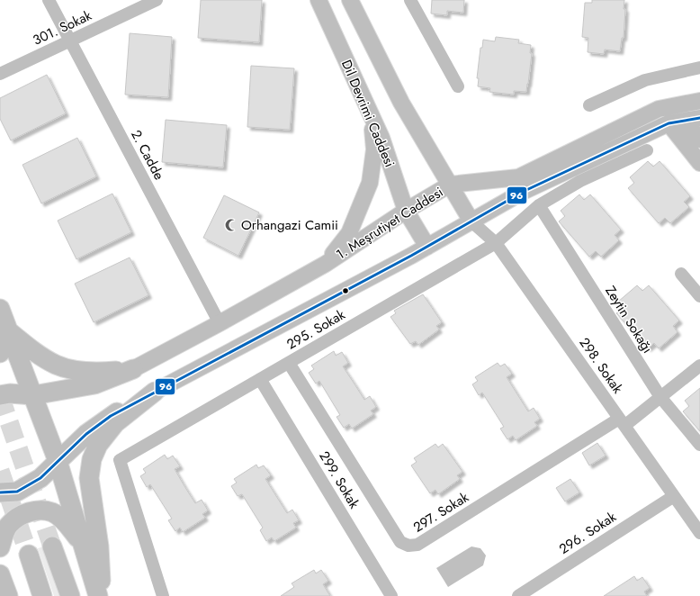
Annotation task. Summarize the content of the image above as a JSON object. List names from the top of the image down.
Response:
{
  "streets": {
    "main road": ["Dil Devrimi Caddesi", "1. Meşrutiyet Caddesi"],
    "street": [
      "301. Sokak",
      "2. Cadde",
      "Zeytin Sokağı",
      "295. Sokak",
      "298. Sokak",
      "299. Sokak",
      "297. Sokak",
      "296. Sokak"
    ]
  },
  "crossings": [
    ["301. Sokak", "2. Cadde"],
    ["Dil Devrimi Caddesi", "1. Meşrutiyet Caddesi"],
    ["2. Cadde", "1. Meşrutiyet Caddesi"],
    ["Zeytin Sokağı", "295. Sokak"],
    ["Zeytin Sokağı", "297. Sokak"],
    ["295. Sokak", "298. Sokak"],
    ["295. Sokak", "299. Sokak"],
    ["295. Sokak", "297. Sokak"],
    ["298. Sokak", "297. Sokak"],
    ["298. Sokak", "296. Sokak"]
  ],
  "places": {
    "mosque": ["Orhangazi Camii"]
  },
  "lines": ["transit line 96"]
}
